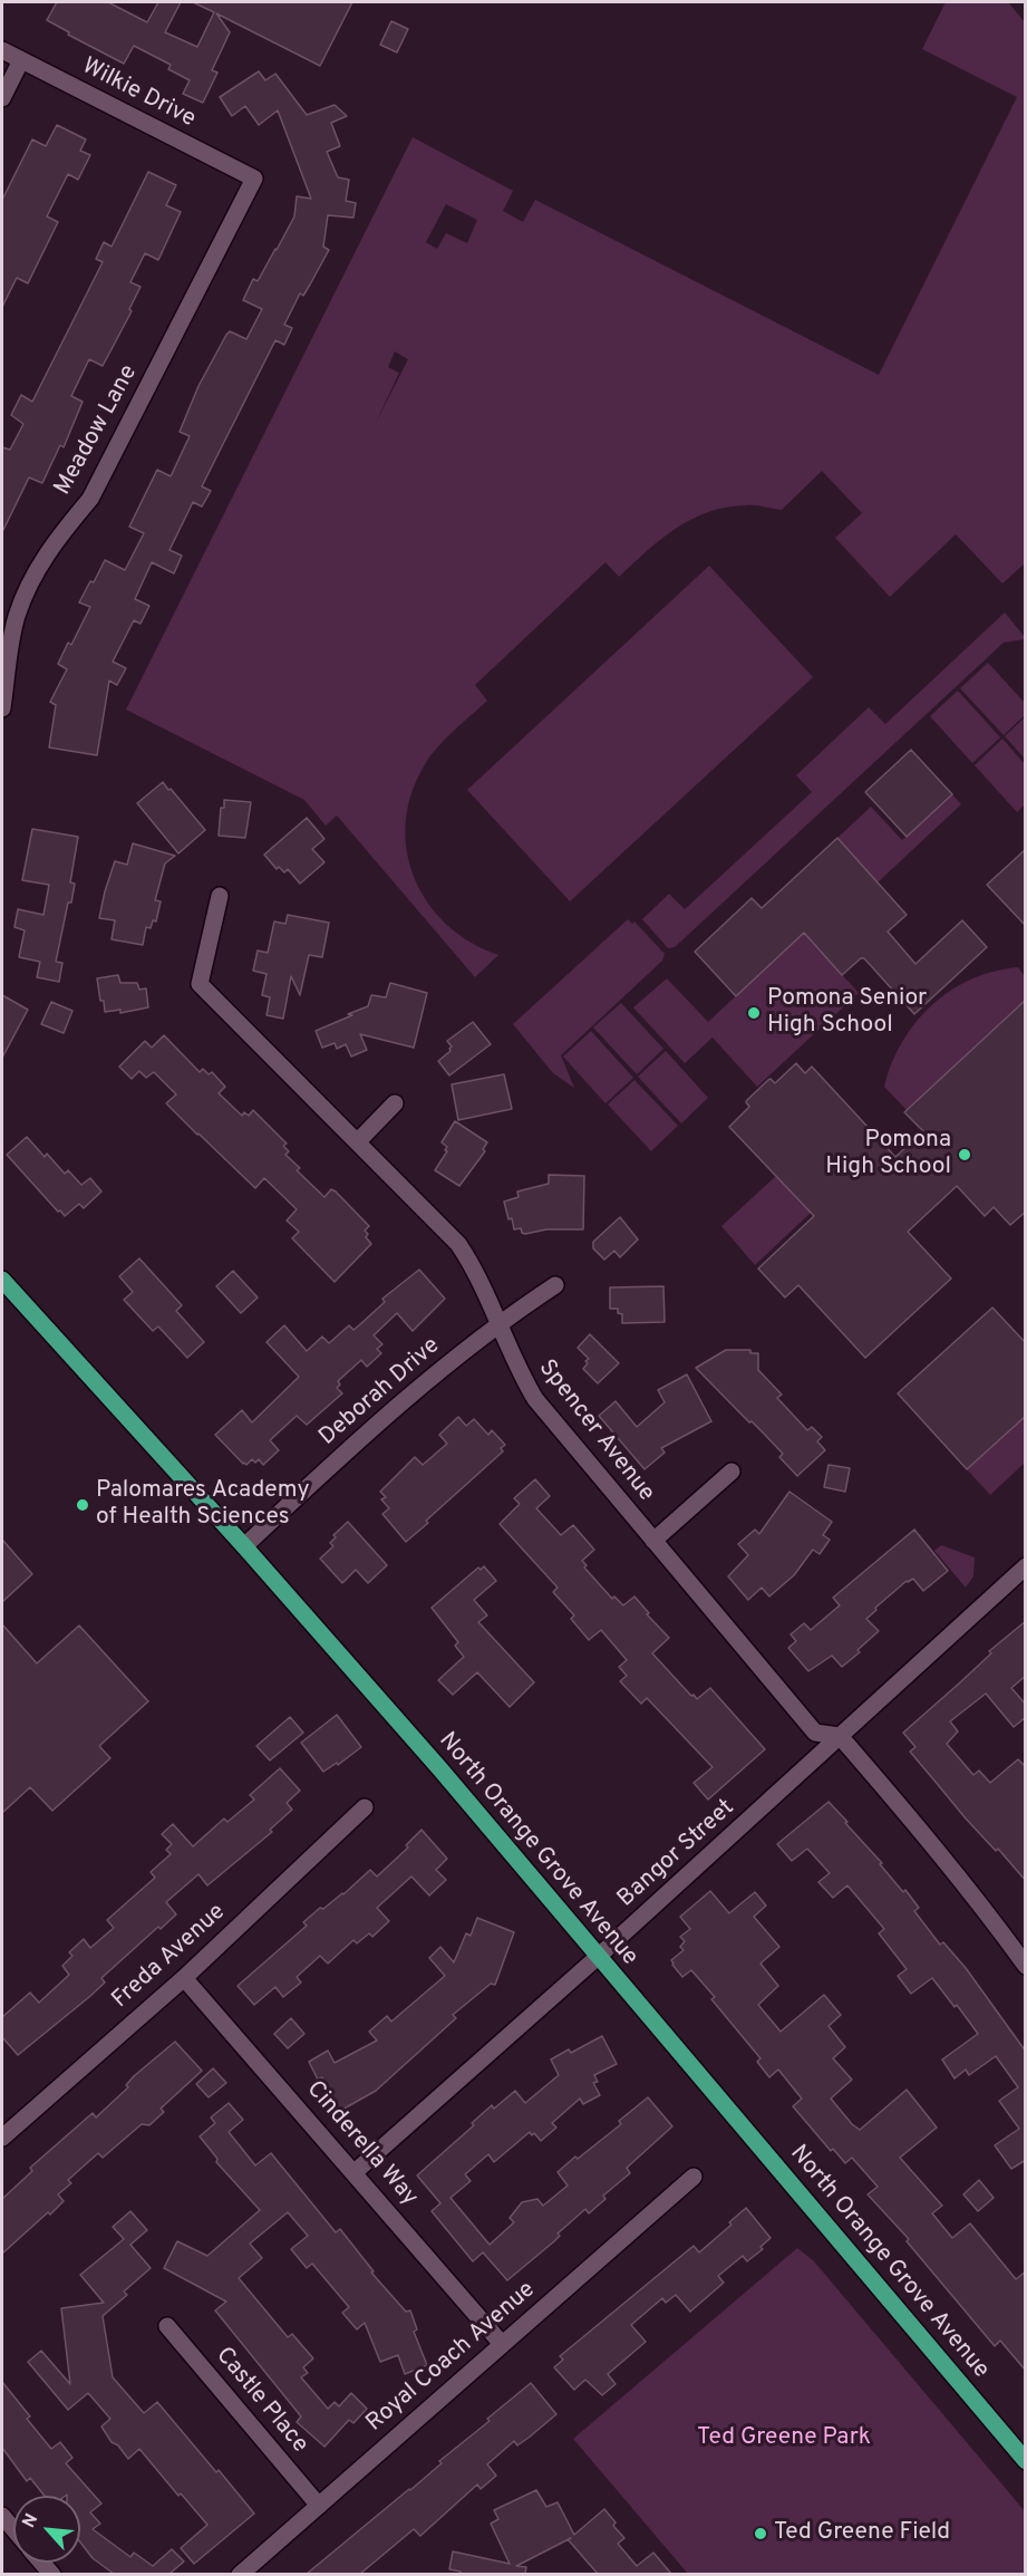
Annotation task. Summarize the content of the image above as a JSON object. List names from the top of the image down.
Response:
{
  "streets": {
    "main road": ["North Orange Grove Avenue"],
    "street": [
      "Wilkie Drive",
      "Meadow Lane",
      "Deborah Drive",
      "Spencer Avenue",
      "Bangor Street",
      "Freda Avenue",
      "Cinderella Way",
      "Royal Coach Avenue",
      "Castle Place"
    ]
  },
  "crossings": [
    ["Wilkie Drive", "Meadow Lane"],
    ["Deborah Drive", "Spencer Avenue"],
    ["Deborah Drive", "North Orange Grove Avenue"],
    ["Spencer Avenue", "Bangor Street"],
    ["North Orange Grove Avenue", "Bangor Street"],
    ["Bangor Street", "Cinderella Way"],
    ["Freda Avenue", "Cinderella Way"],
    ["Cinderella Way", "Royal Coach Avenue"],
    ["Royal Coach Avenue", "Castle Place"]
  ],
  "parks": ["Ted Greene Park"],
  "places": [
    "Pomona Senior High School",
    "Pomona High School",
    "Palomares Academy of Health Sciences",
    "Ted Greene Field"
  ],
  "north": "top left"
}
